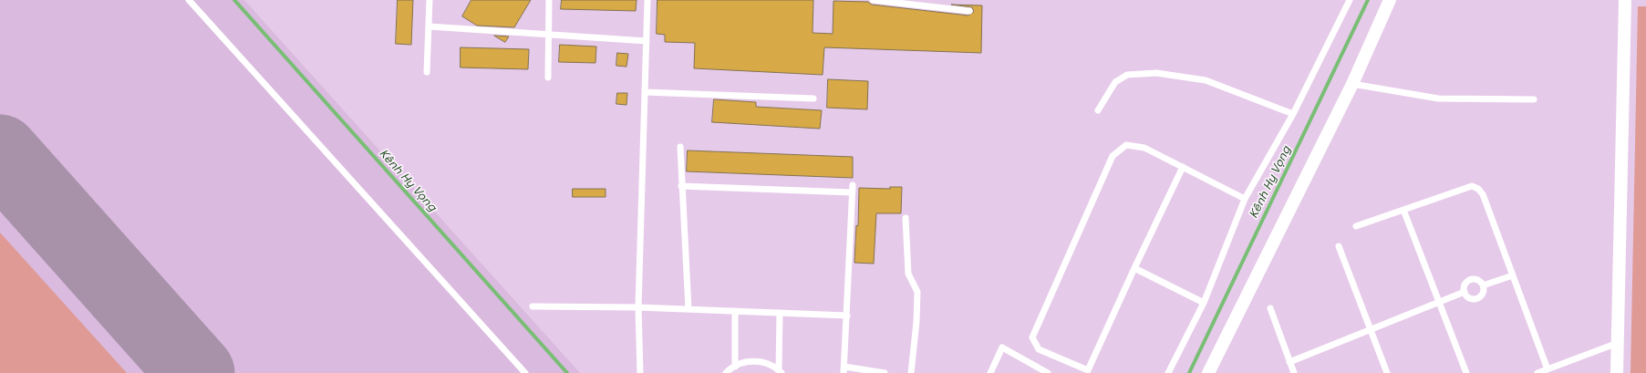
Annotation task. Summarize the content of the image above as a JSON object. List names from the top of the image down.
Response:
{
  "water": ["Kênh Hy Vọng"]
}
